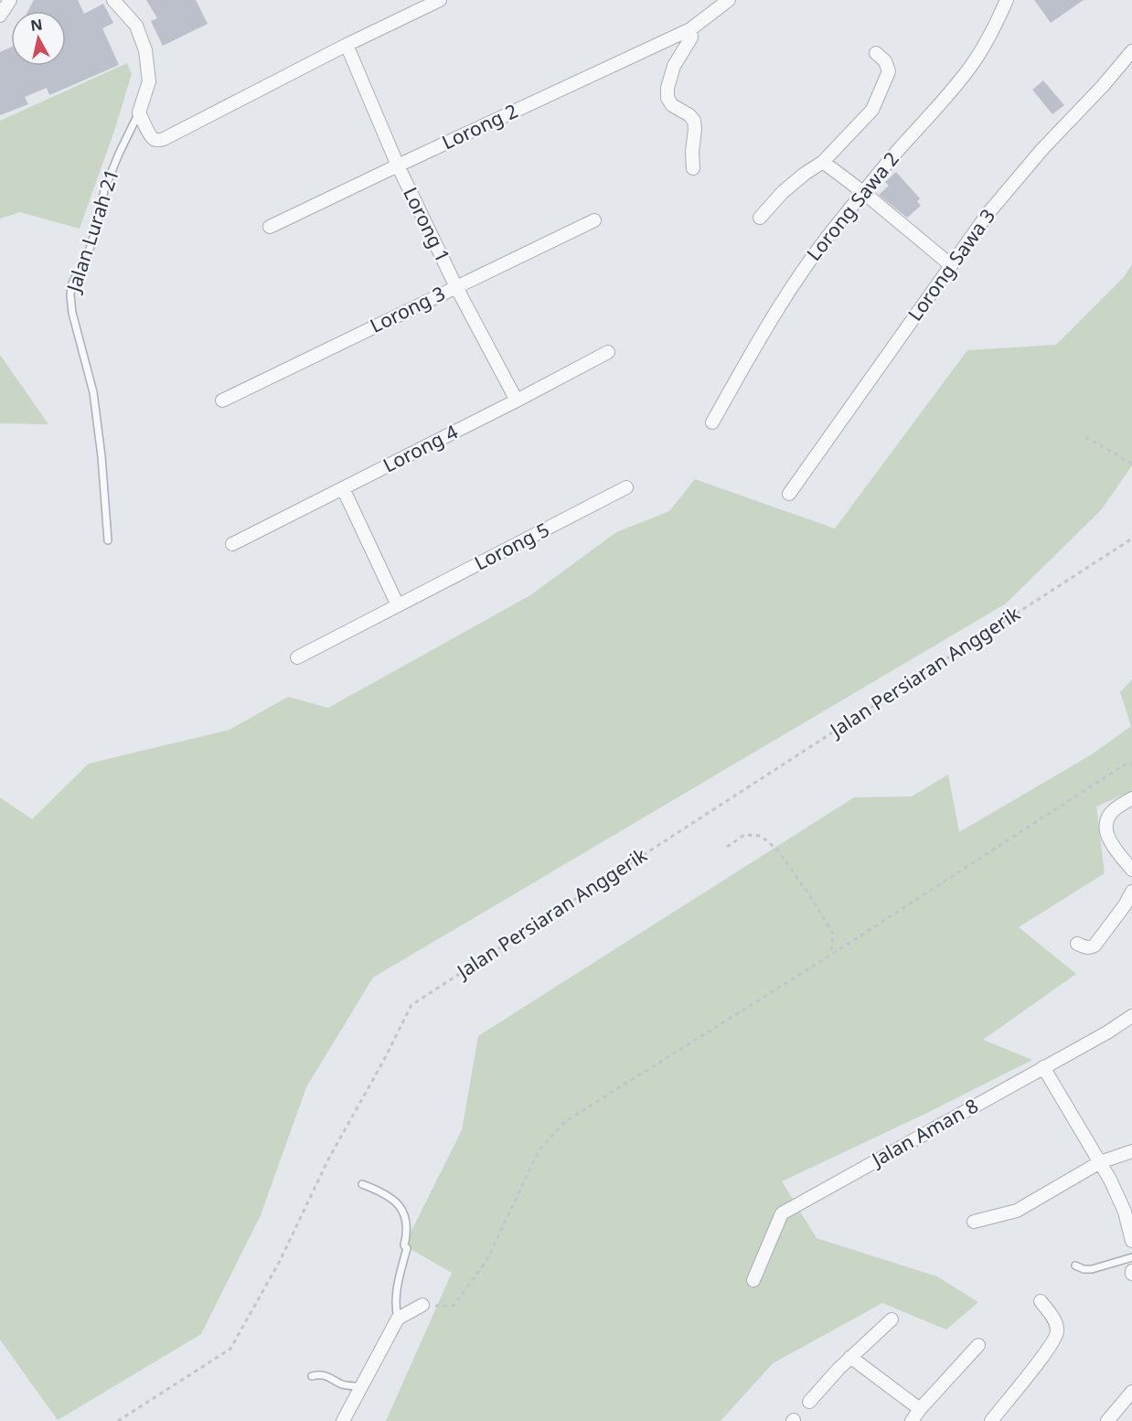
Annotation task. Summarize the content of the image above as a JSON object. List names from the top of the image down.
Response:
{
  "streets": {
    "street": [
      "Lorong 2",
      "Lorong Sawa 2",
      "Lorong 1",
      "Jalan Lurah 21",
      "Lorong Sawa 3",
      "Lorong 3",
      "Lorong 4",
      "Lorong 5",
      "Jalan Aman 8"
    ],
    "path": ["Jalan Persiaran Anggerik"]
  },
  "crossings": [
    ["Lorong 2", "Lorong 1"],
    ["Lorong 1", "Lorong 3"],
    ["Lorong 1", "Lorong 4"]
  ],
  "north": "top"
}
